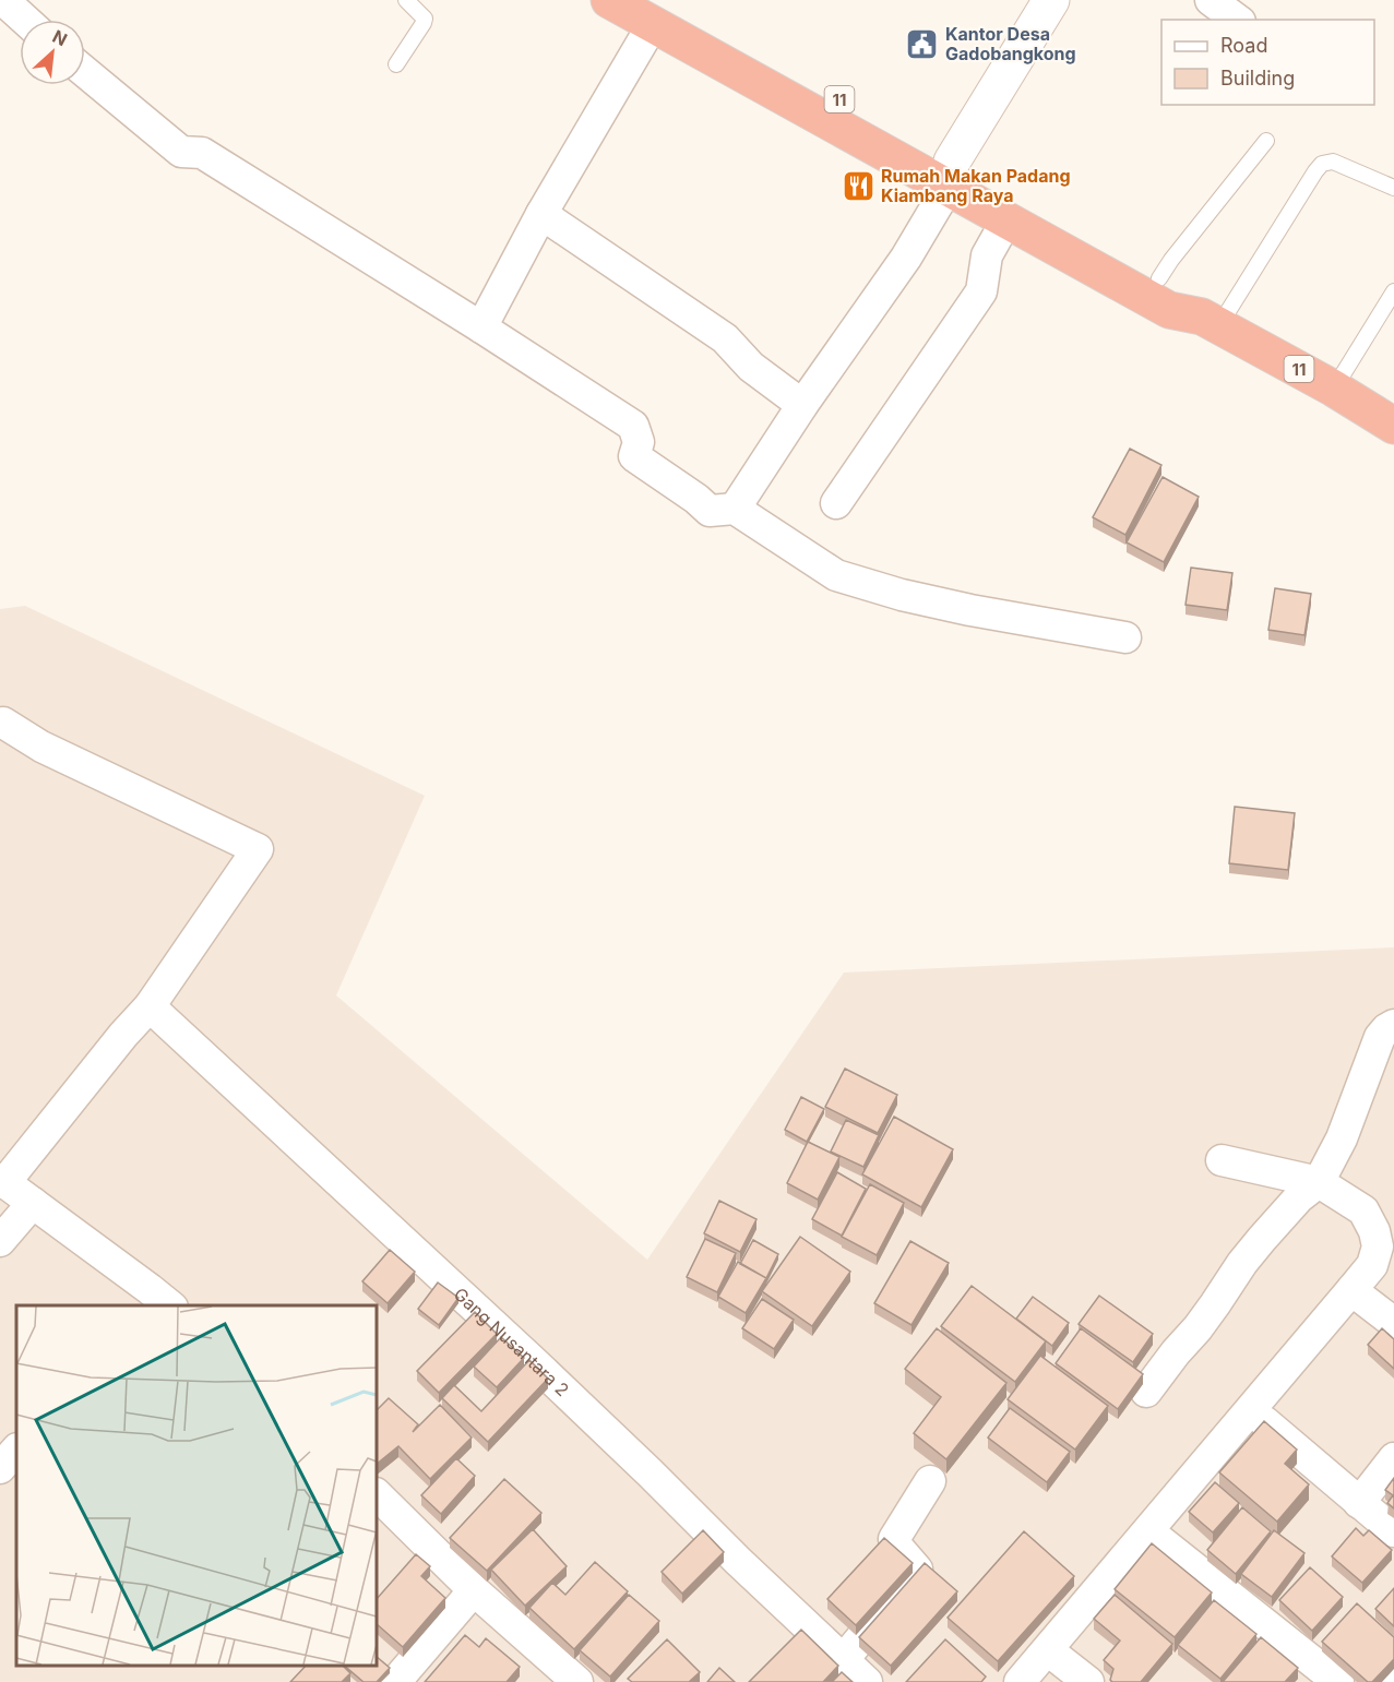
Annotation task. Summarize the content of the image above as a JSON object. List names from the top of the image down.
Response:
{
  "streets": {
    "highway": ["11"],
    "street": ["Gang Nusantara 2"]
  },
  "places": {
    "public building": ["Kantor Desa Gadobangkong"],
    "restaurant": ["Rumah Makan Padang Kiambang Raya"]
  },
  "legend": ["Road", "Building"],
  "north": "top right"
}
